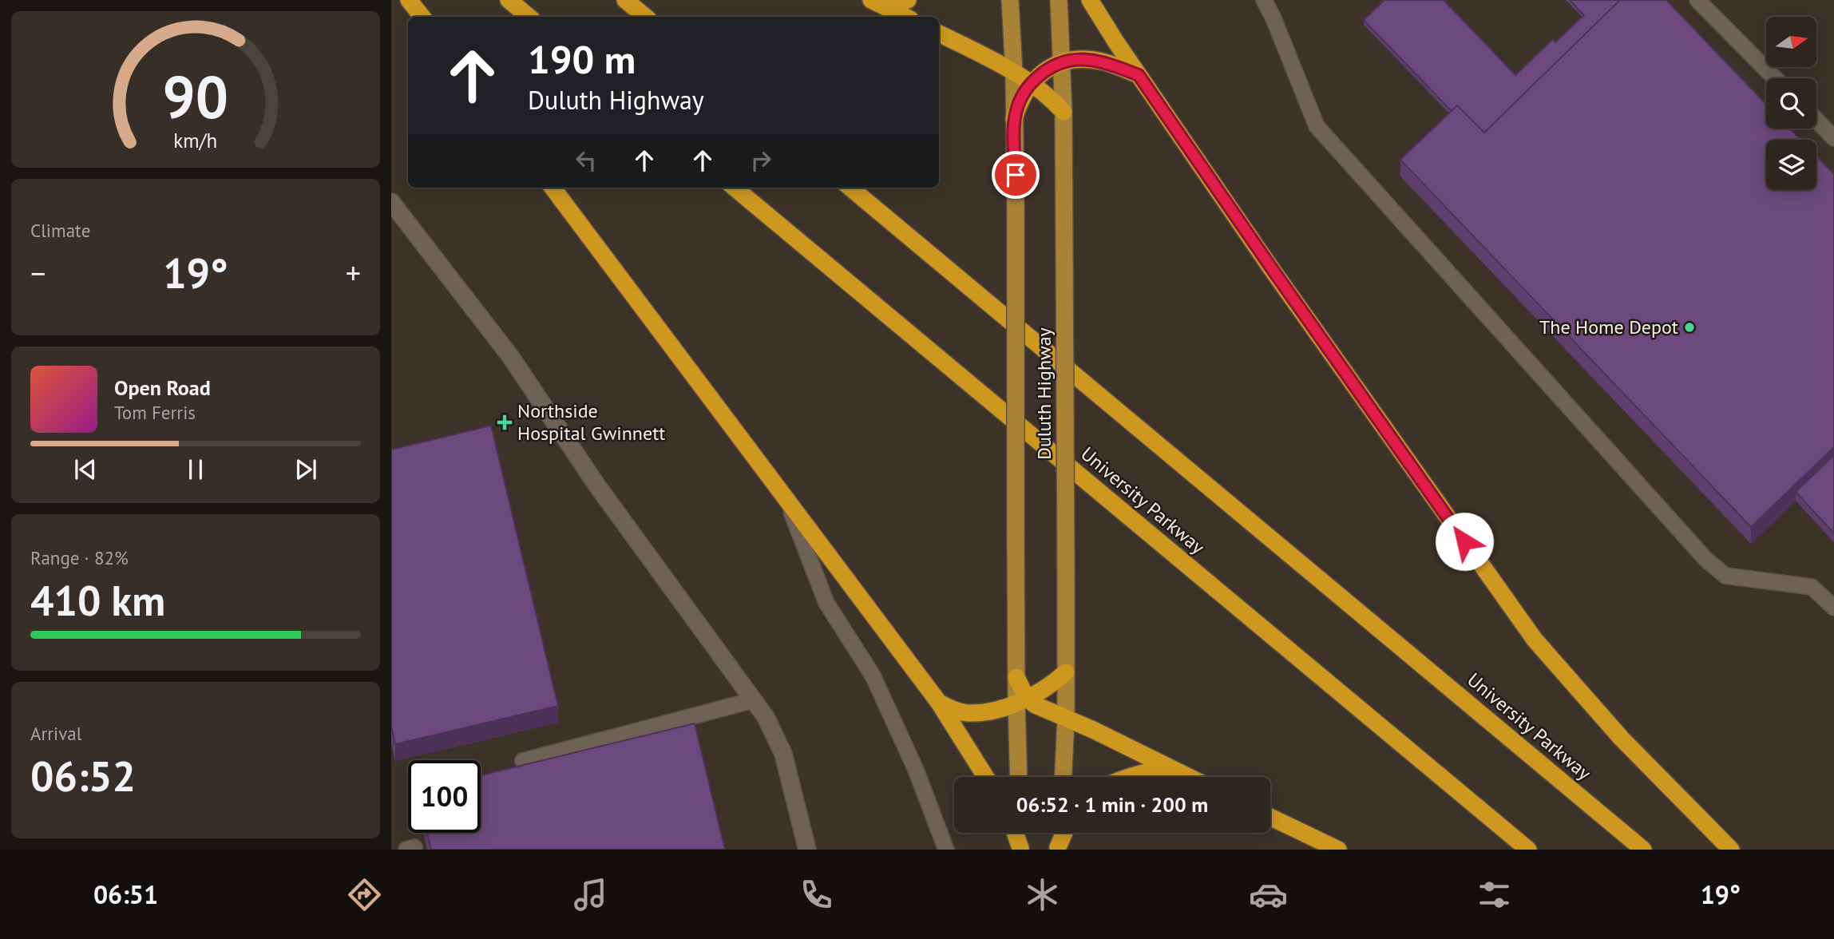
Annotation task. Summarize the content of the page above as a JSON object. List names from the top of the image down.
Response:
{
  "streets": {
    "highway": ["University Parkway"],
    "main road": ["Duluth Highway"]
  },
  "places": {
    "other": ["The Home Depot"],
    "health": ["Northside Hospital Gwinnett"]
  },
  "north": "right",
  "page": {
    "turn": ["190 m", "Duluth Highway"],
    "tile": [
      "Climate",
      ["Range · 82%", "410 km"],
      ["Arrival", "06:52"]
    ],
    "heat": ["−", "19°", "+"],
    "song": ["Open Road", "Tom Ferris"],
    "limit": "100",
    "trip": "06:52 · 1 min · 200 m",
    "tabs": ["06:51", "19°"],
    "gauge": ["90", "km/h"]
  }
}
